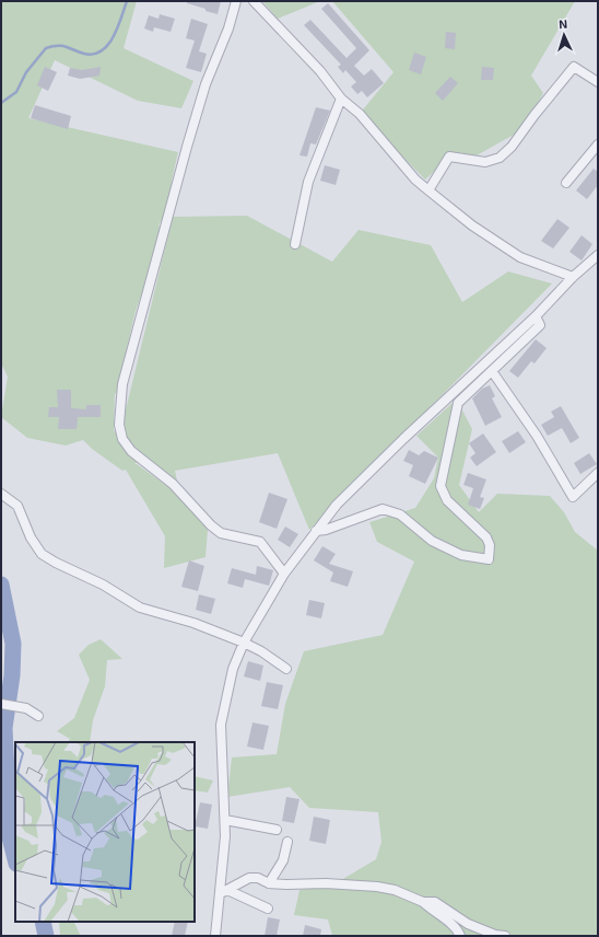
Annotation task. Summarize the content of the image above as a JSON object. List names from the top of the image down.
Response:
{
  "north": "top"
}
